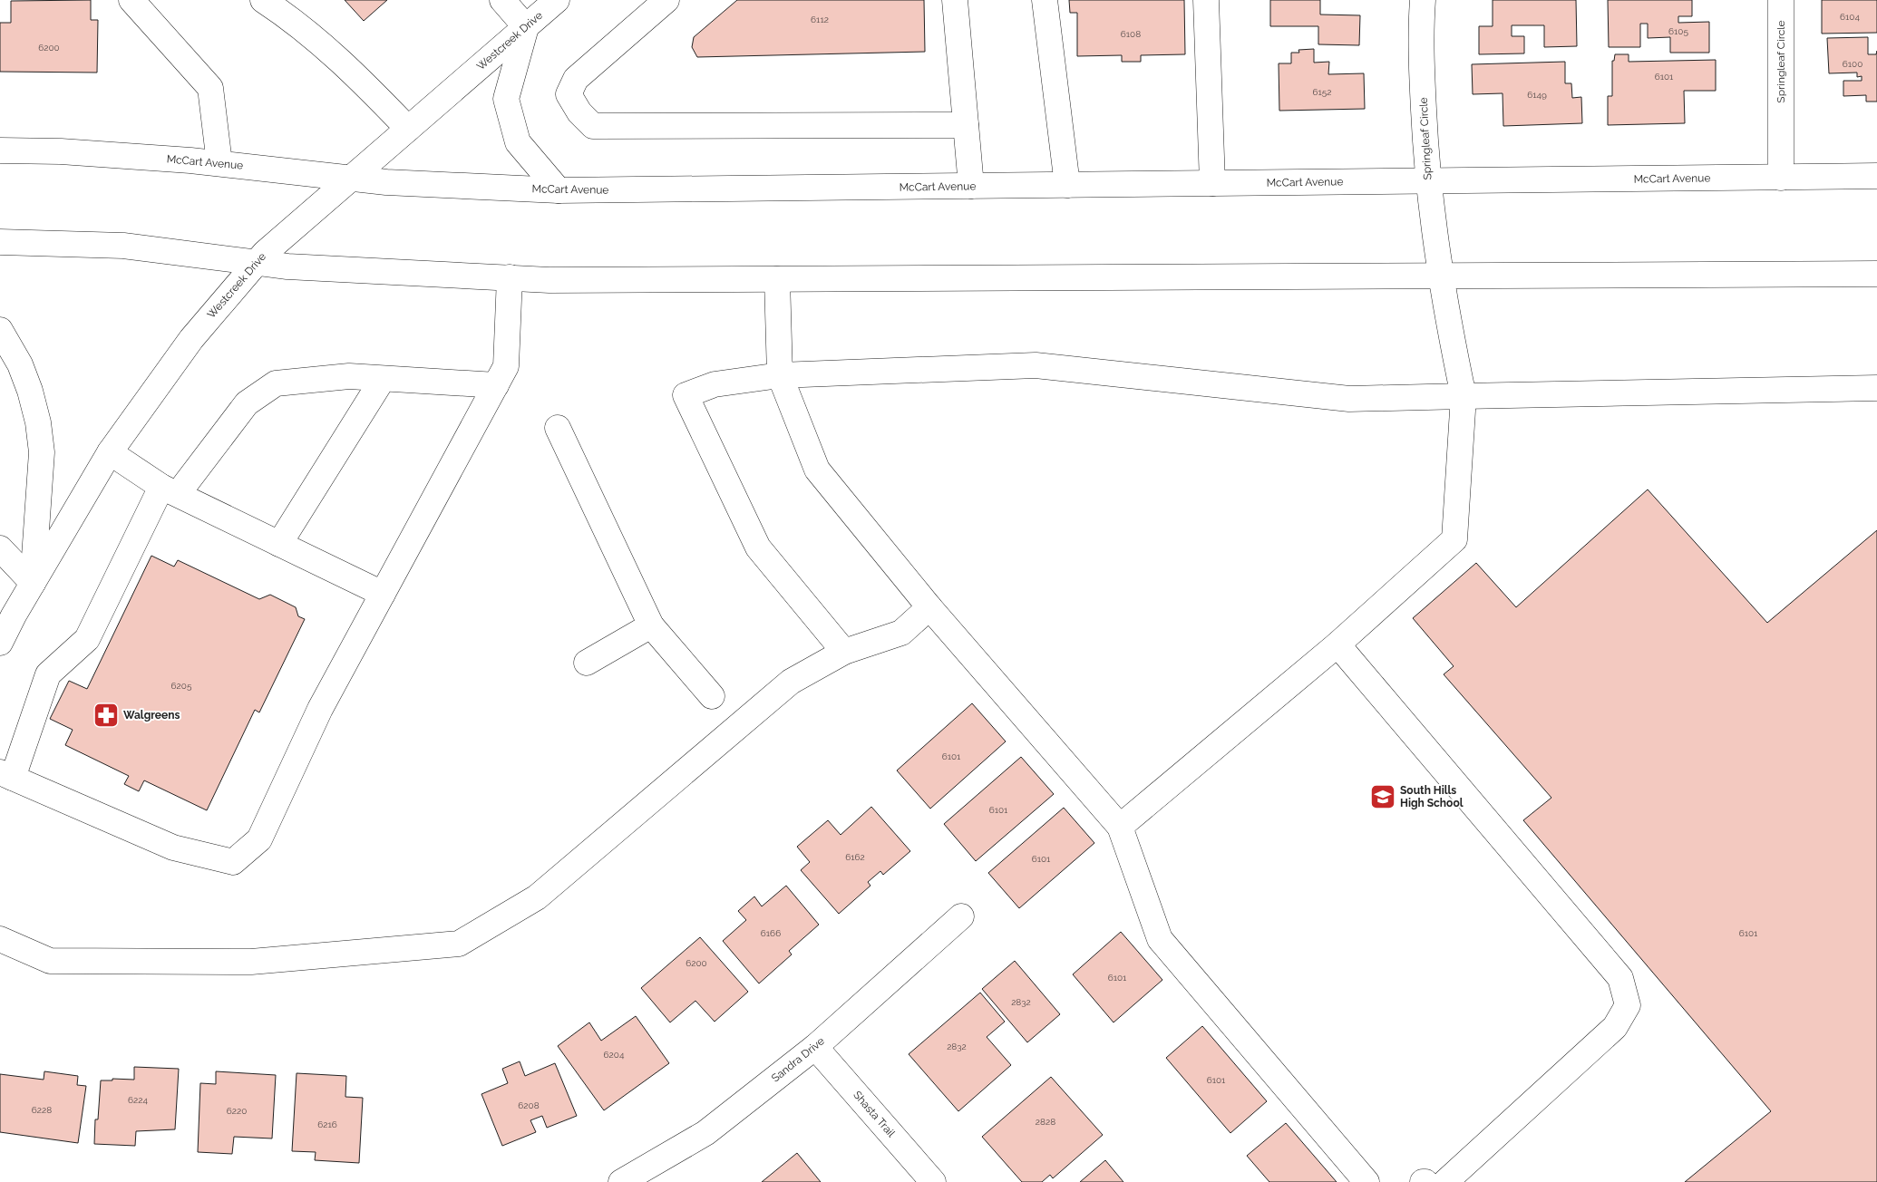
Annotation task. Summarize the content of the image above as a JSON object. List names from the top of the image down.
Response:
{
  "streets": {
    "main road": [
      "Westcreek Drive",
      "Springleaf Circle",
      "McCart Avenue",
      "Sandra Drive",
      "Shasta Trail"
    ]
  },
  "crossings": [
    ["Westcreek Drive", "McCart Avenue"],
    ["Springleaf Circle", "McCart Avenue"],
    ["Sandra Drive", "Shasta Trail"]
  ],
  "places": {
    "pharmacy": ["Walgreens"],
    "school or university": ["South Hills High School"]
  },
  "house_numbers": [
    "6104",
    "6112",
    "6105",
    "6108",
    "6200",
    "6100",
    "6101",
    "6152",
    "6149",
    "6205",
    "6101",
    "6101",
    "6162",
    "6101",
    "6166",
    "6101",
    "6200",
    "6101",
    "2832",
    "2832",
    "6204",
    "6101",
    "6224",
    "6208",
    "6228",
    "6220",
    "2828",
    "6216"
  ]
}
